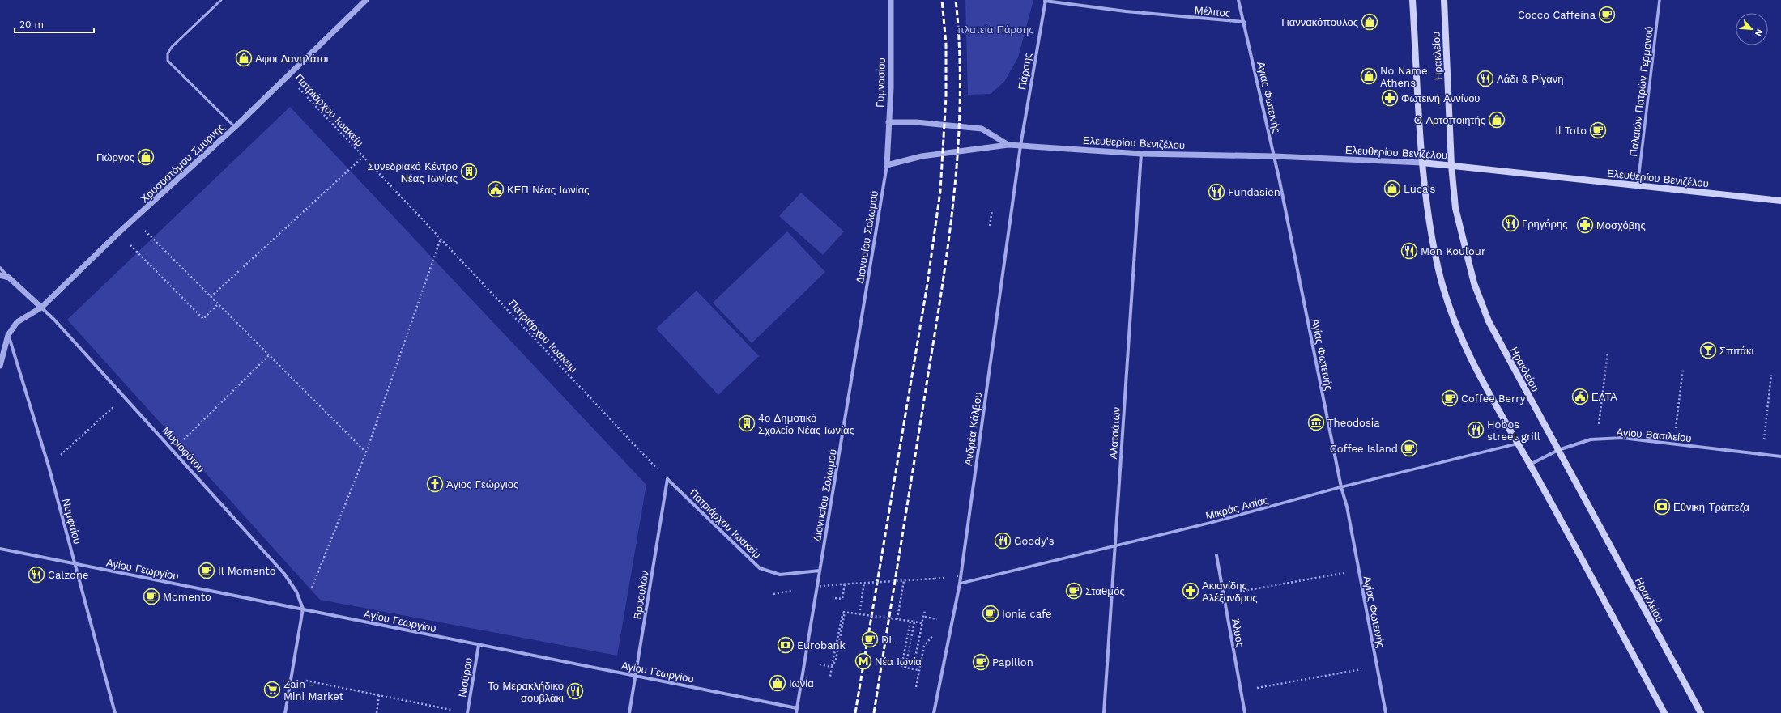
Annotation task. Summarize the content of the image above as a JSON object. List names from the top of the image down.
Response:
{
  "streets": {
    "main road": ["Ηρακλείου", "Ελευθερίου Βενιζέλου"],
    "street": [
      "Μέλιτος",
      "Πάρσης",
      "Γυμνασίου",
      "Παλαιών Πατρών Γερμανού",
      "Αγίας Φωτεινής",
      "Πατριάρχου Ιωακείμ",
      "Χρυσοστόμου Σμύρνης",
      "Διονυσίου Σολωμού",
      "Ανδρέα Κάλβου",
      "Αλατσάτων",
      "Αγίου Βασιλείου",
      "Μυριοφύτου",
      "Μικράς Ασίας",
      "Νυμφαίου",
      "Αγίου Γεωργίου",
      "Βρυουλών",
      "Άλυος",
      "Νισύρου"
    ]
  },
  "crossings": [
    ["Μέλιτος", "Πάρσης"],
    ["Μέλιτος", "Αγίας Φωτεινής"],
    ["Ηρακλείου", "Ελευθερίου Βενιζέλου"],
    ["Ηρακλείου", "Αγίου Βασιλείου"],
    ["Ηρακλείου", "Μικράς Ασίας"],
    ["Πάρσης", "Ελευθερίου Βενιζέλου"],
    ["Πάρσης", "Ανδρέα Κάλβου"],
    ["Γυμνασίου", "Ελευθερίου Βενιζέλου"],
    ["Γυμνασίου", "Διονυσίου Σολωμού"],
    ["Παλαιών Πατρών Γερμανού", "Ελευθερίου Βενιζέλου"],
    ["Αγίας Φωτεινής", "Ελευθερίου Βενιζέλου"],
    ["Αγίας Φωτεινής", "Μικράς Ασίας"],
    ["Πατριάρχου Ιωακείμ", "Χρυσοστόμου Σμύρνης"],
    ["Πατριάρχου Ιωακείμ", "Διονυσίου Σολωμού"],
    ["Πατριάρχου Ιωακείμ", "Βρυουλών"],
    ["Ελευθερίου Βενιζέλου", "Διονυσίου Σολωμού"],
    ["Ελευθερίου Βενιζέλου", "Ανδρέα Κάλβου"],
    ["Ελευθερίου Βενιζέλου", "Αλατσάτων"],
    ["Χρυσοστόμου Σμύρνης", "Μυριοφύτου"],
    ["Χρυσοστόμου Σμύρνης", "Νυμφαίου"],
    ["Διονυσίου Σολωμού", "Αγίου Γεωργίου"],
    ["Ανδρέα Κάλβου", "Μικράς Ασίας"],
    ["Αλατσάτων", "Μικράς Ασίας"],
    ["Μυριοφύτου", "Αγίου Γεωργίου"],
    ["Νυμφαίου", "Αγίου Γεωργίου"],
    ["Αγίου Γεωργίου", "Βρυουλών"],
    ["Αγίου Γεωργίου", "Νισύρου"]
  ],
  "parks": ["πλατεία Πάρσης"],
  "places": {
    "cafe": [
      "Cocco Caffeina",
      "Il Toto",
      "Coffee Berry",
      "Coffee Island",
      "Il Momento",
      "Σταθμός",
      "Momento",
      "Ionia cafe",
      "DL",
      "Papillon"
    ],
    "shop": [
      "Γιαννακόπουλος",
      "Αφοι Δανηλάτοι",
      "No Name Athens",
      "Ο Αρτοποιητής",
      "Γιώργος",
      "Luca's",
      "Ιωνία"
    ],
    "restaurant": [
      "Λάδι & Ρίγανη",
      "Fundasien",
      "Γρηγόρης",
      "Mon Koulour",
      "Hobos street grill",
      "Goody's",
      "Calzone",
      "Το Μερακλήδικο σουβλάκι"
    ],
    "pharmacy": ["Φωτεινή Αννίνου", "Μοσχόβης", "Ακιανίδης Αλέξανδρος"],
    "building": ["Συνεδριακό Κέντρο Νέας Ιωνίας", "4ο Δημοτικό Σχολείο Νέας Ιωνίας"],
    "public building": ["ΚΕΠ Νέας Ιωνίας", "ΕΛΤΑ"],
    "bar": ["Σπιτάκι"],
    "museum": ["Theodosia"],
    "church": ["Άγιος Γεώργιος"],
    "bank": ["Εθνική Τράπεζα", "Eurobank"],
    "metro station": ["Νέα Ιωνία"],
    "supermarket": ["Zain - Mini Market"]
  },
  "scale_bar": "20 m",
  "north": "bottom right"
}
